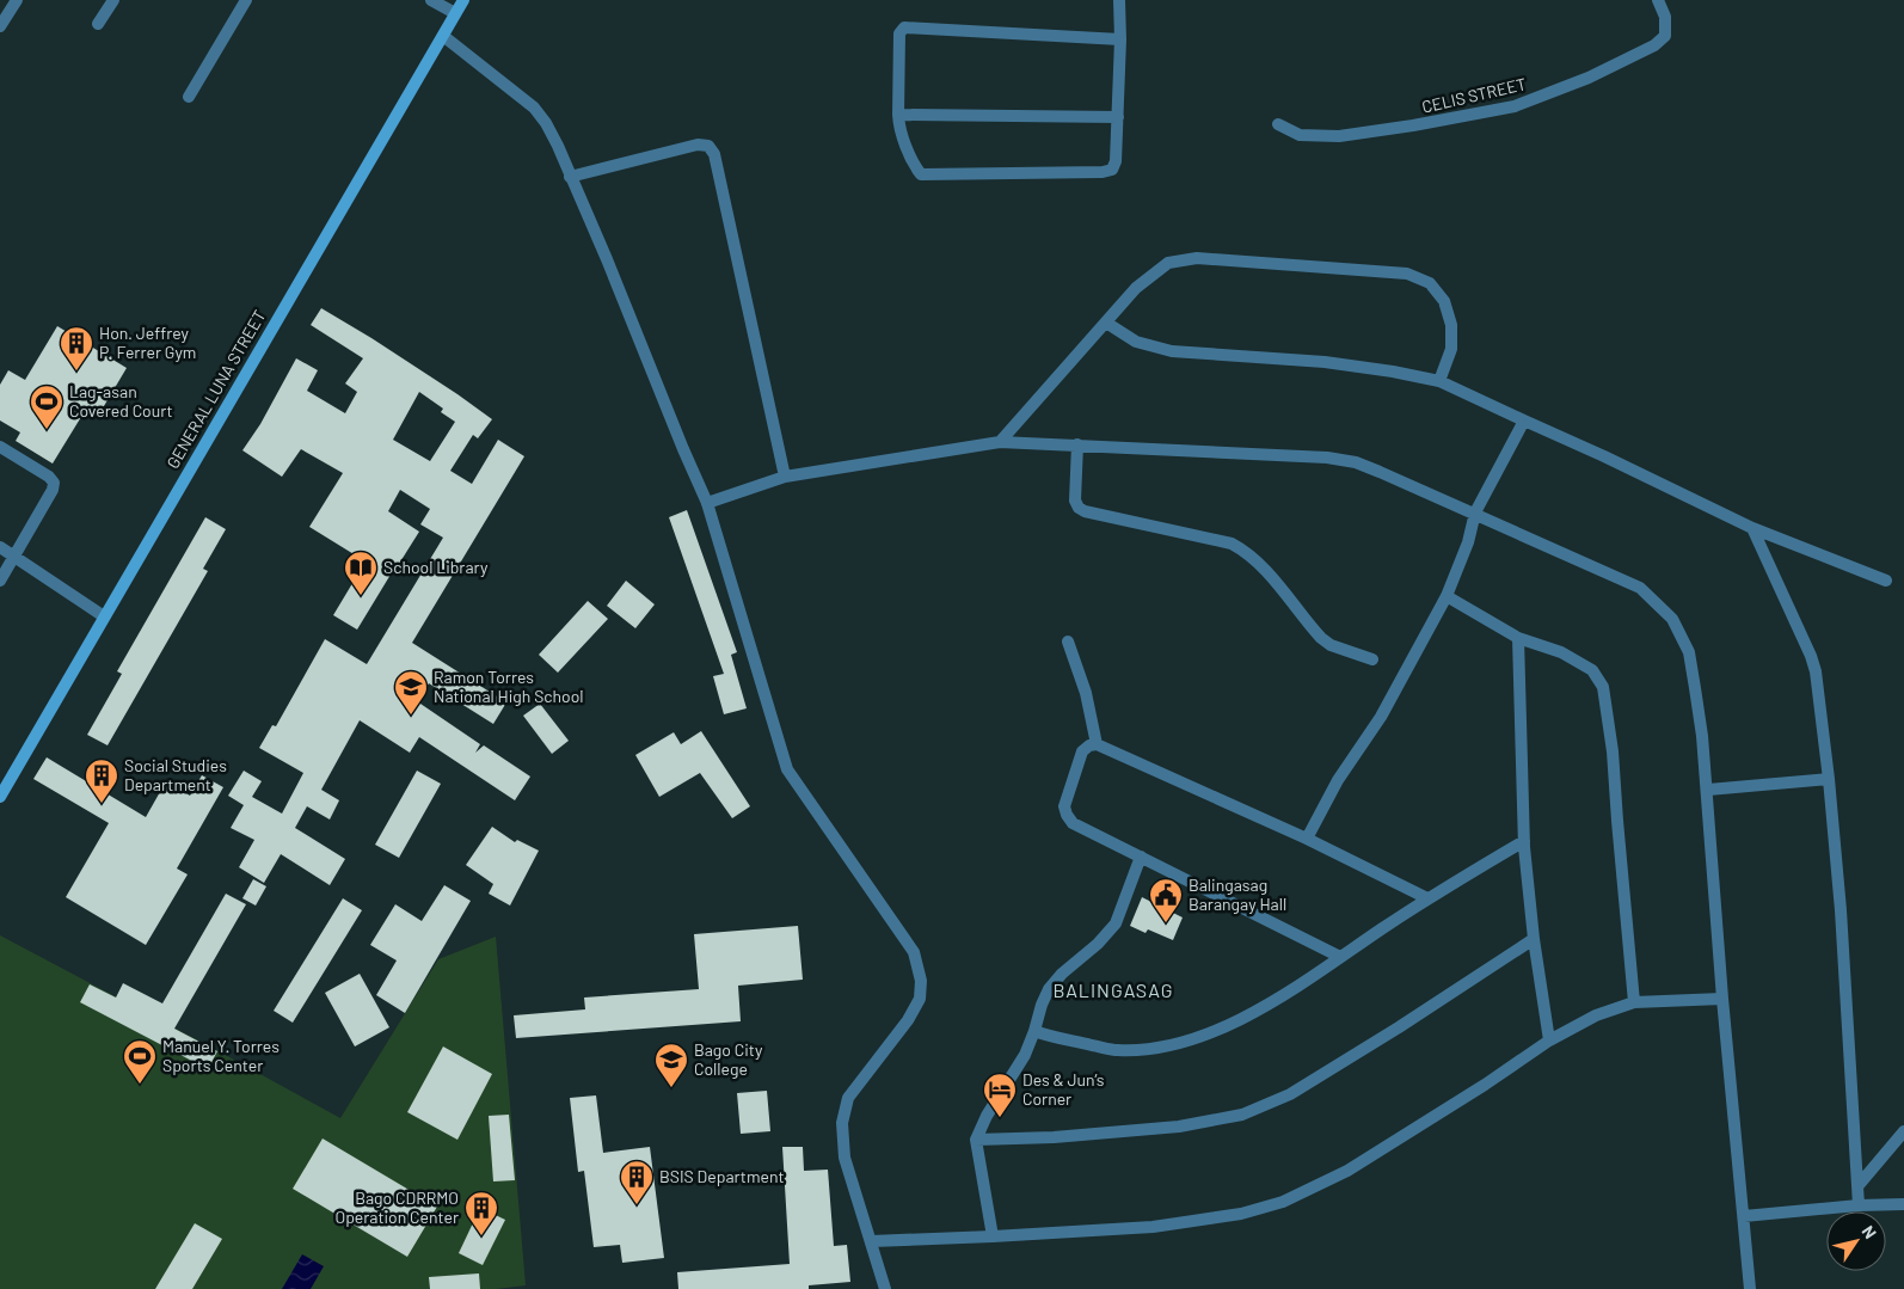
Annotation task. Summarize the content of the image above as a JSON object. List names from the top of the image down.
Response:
{
  "streets": {
    "main road": ["GENERAL LUNA STREET"],
    "street": ["CELIS STREET"]
  },
  "districts": ["BALINGASAG"],
  "places": {
    "building": [
      "Hon. Jeffrey P. Ferrer Gym",
      "Social Studies Department",
      "BSIS Department",
      "Bago CDRRMO Operation Center"
    ],
    "sports": ["Lag-asan Covered Court", "Manuel Y. Torres Sports Center"],
    "library": ["School Library"],
    "school or university": ["Ramon Torres National High School", "Bago City College"],
    "public building": ["Balingasag Barangay Hall"],
    "hotel": ["Des & Jun’s Corner"]
  },
  "north": "top right"
}
